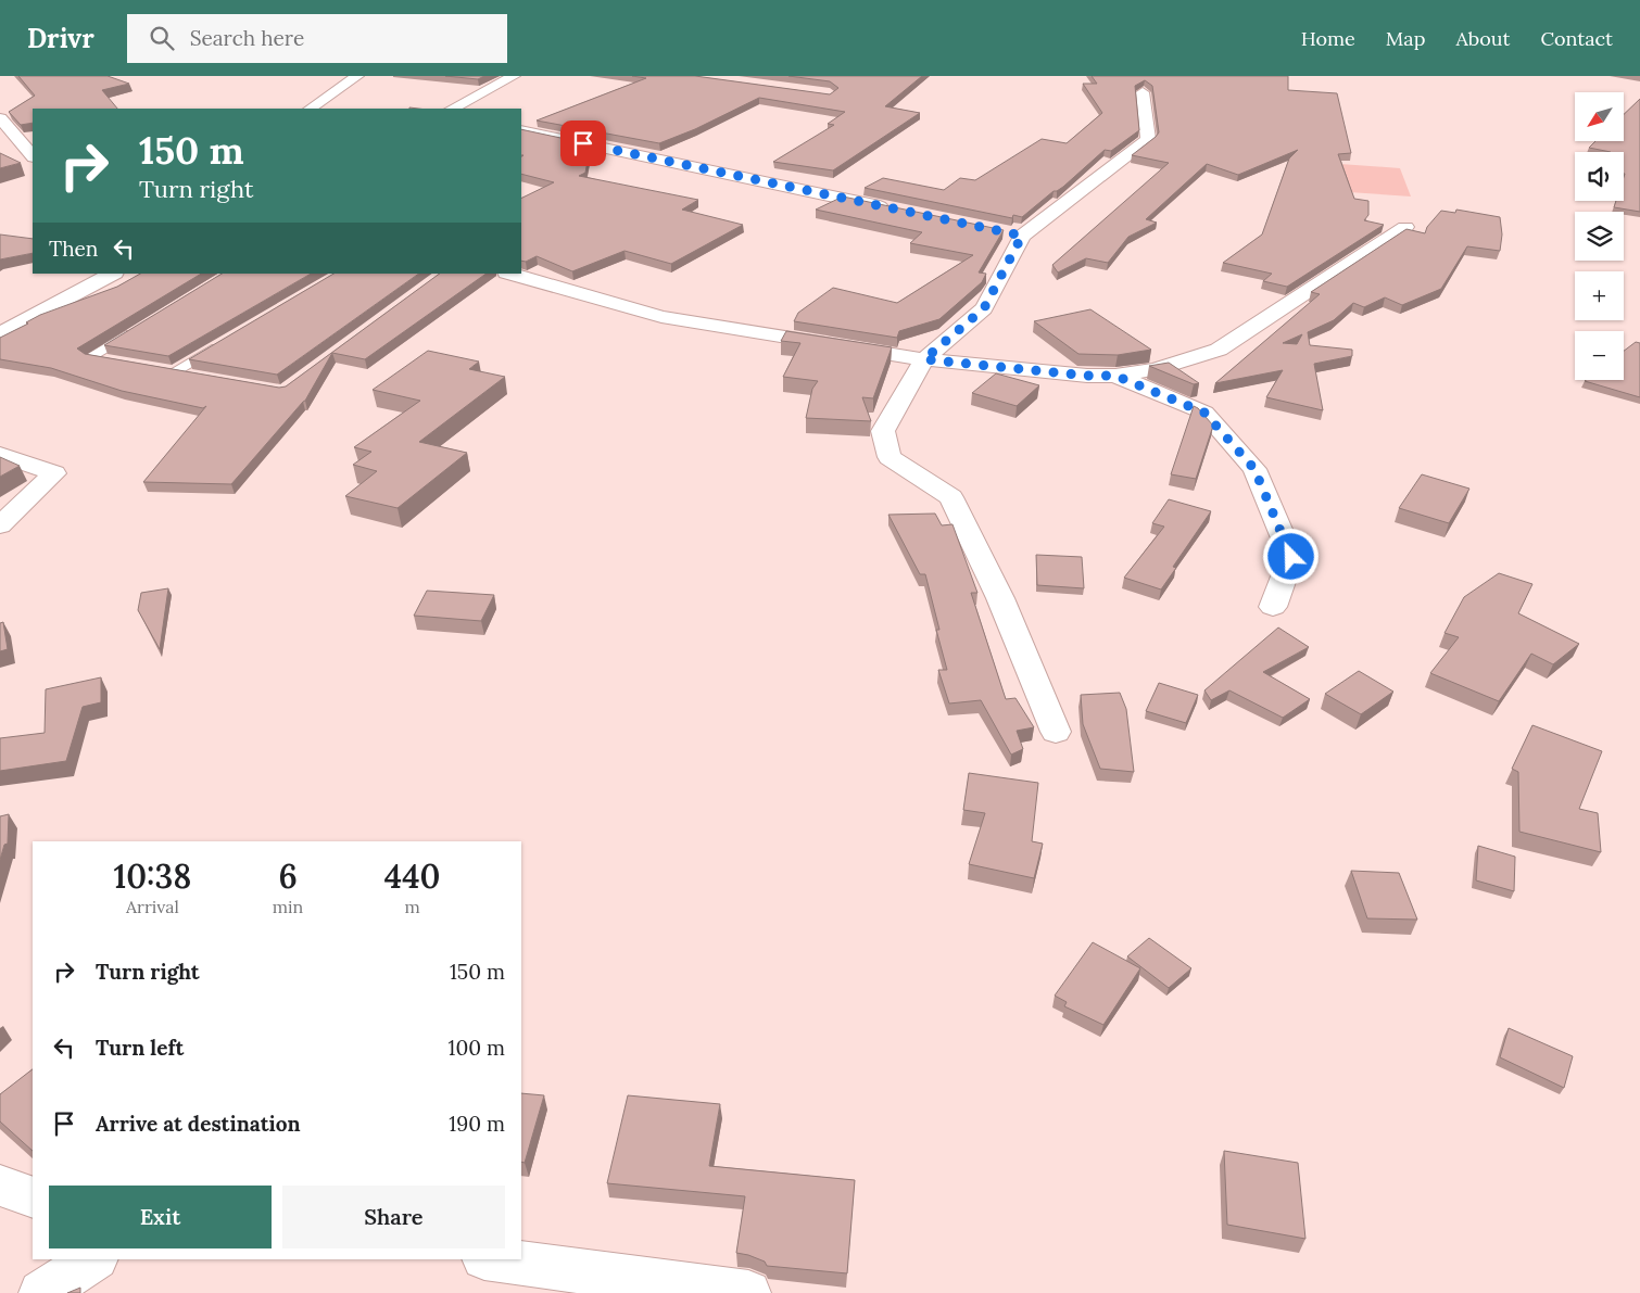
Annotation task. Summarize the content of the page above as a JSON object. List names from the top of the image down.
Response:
{
  "north": "bottom left",
  "page": {
    "header": "Drivr",
    "search": "Search here",
    "nav": [
      "Home",
      "Map",
      "About",
      "Contact"
    ],
    "map_buttons": ["+", "−"],
    "turn": ["150 m", "Turn right"],
    "then": "Then",
    "eta": [
      "10:38",
      "Arrival",
      "6",
      "min",
      "440",
      "m"
    ],
    "list": [
      {
        "name": "Turn right",
        "value": "150 m"
      },
      {
        "name": "Turn left",
        "value": "100 m"
      },
      {
        "name": "Arrive at destination",
        "value": "190 m"
      }
    ],
    "buttons": ["Exit", "Share"]
  }
}
